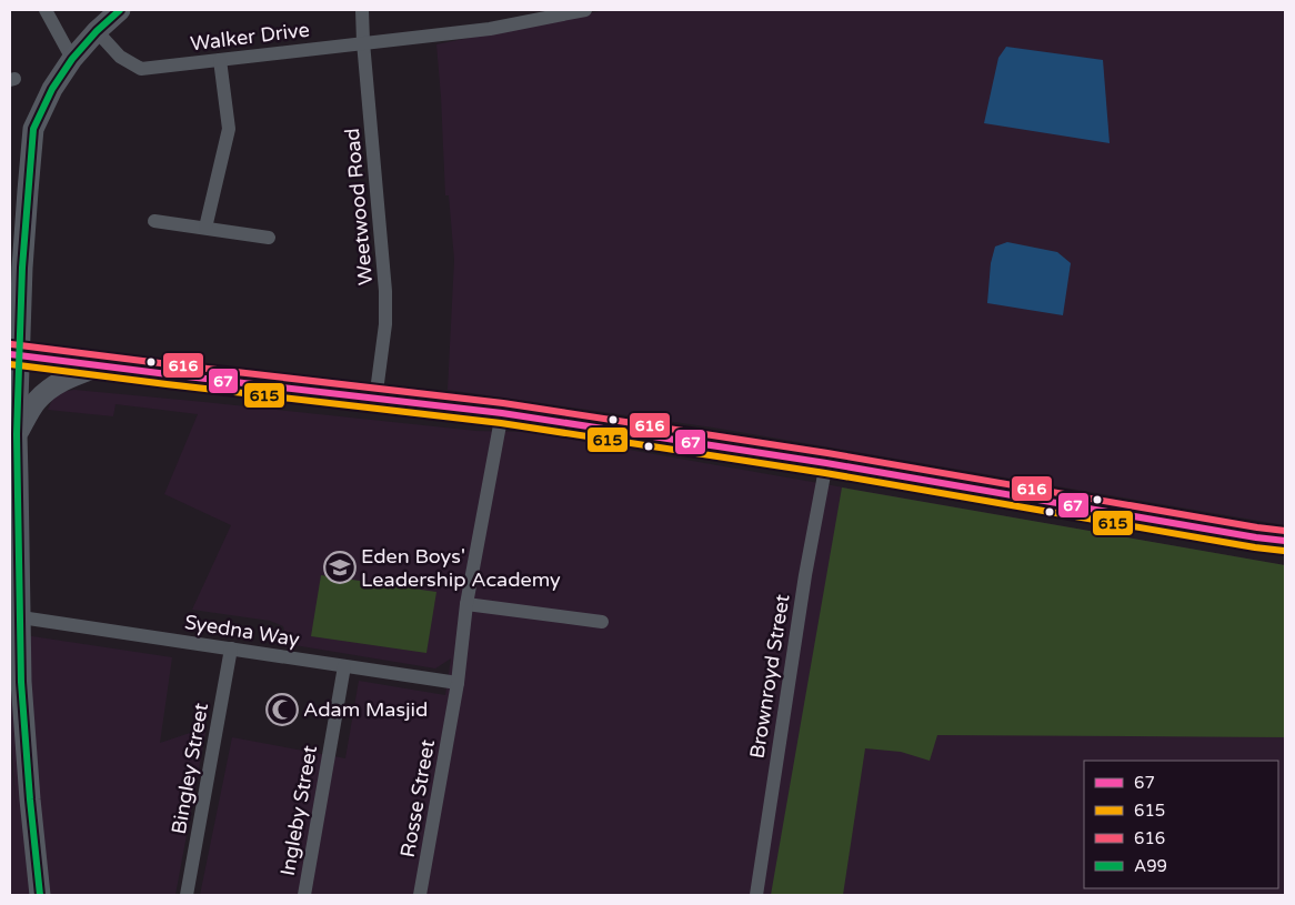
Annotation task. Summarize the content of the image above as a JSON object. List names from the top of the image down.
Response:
{
  "streets": {
    "street": [
      "Walker Drive",
      "Weetwood Road",
      "Syedna Way",
      "Brownroyd Street",
      "Bingley Street",
      "Rosse Street",
      "Ingleby Street"
    ]
  },
  "crossings": [
    ["Walker Drive", "Weetwood Road"],
    ["Syedna Way", "Bingley Street"],
    ["Syedna Way", "Rosse Street"],
    ["Syedna Way", "Ingleby Street"]
  ],
  "places": {
    "school or university": ["Eden Boys' Leadership Academy"],
    "mosque": ["Adam Masjid"]
  },
  "lines": [
    "transit line A99",
    "transit line 616",
    "transit line 67",
    "transit line 615"
  ],
  "legend": [
    "67",
    "615",
    "616",
    "A99"
  ]
}
